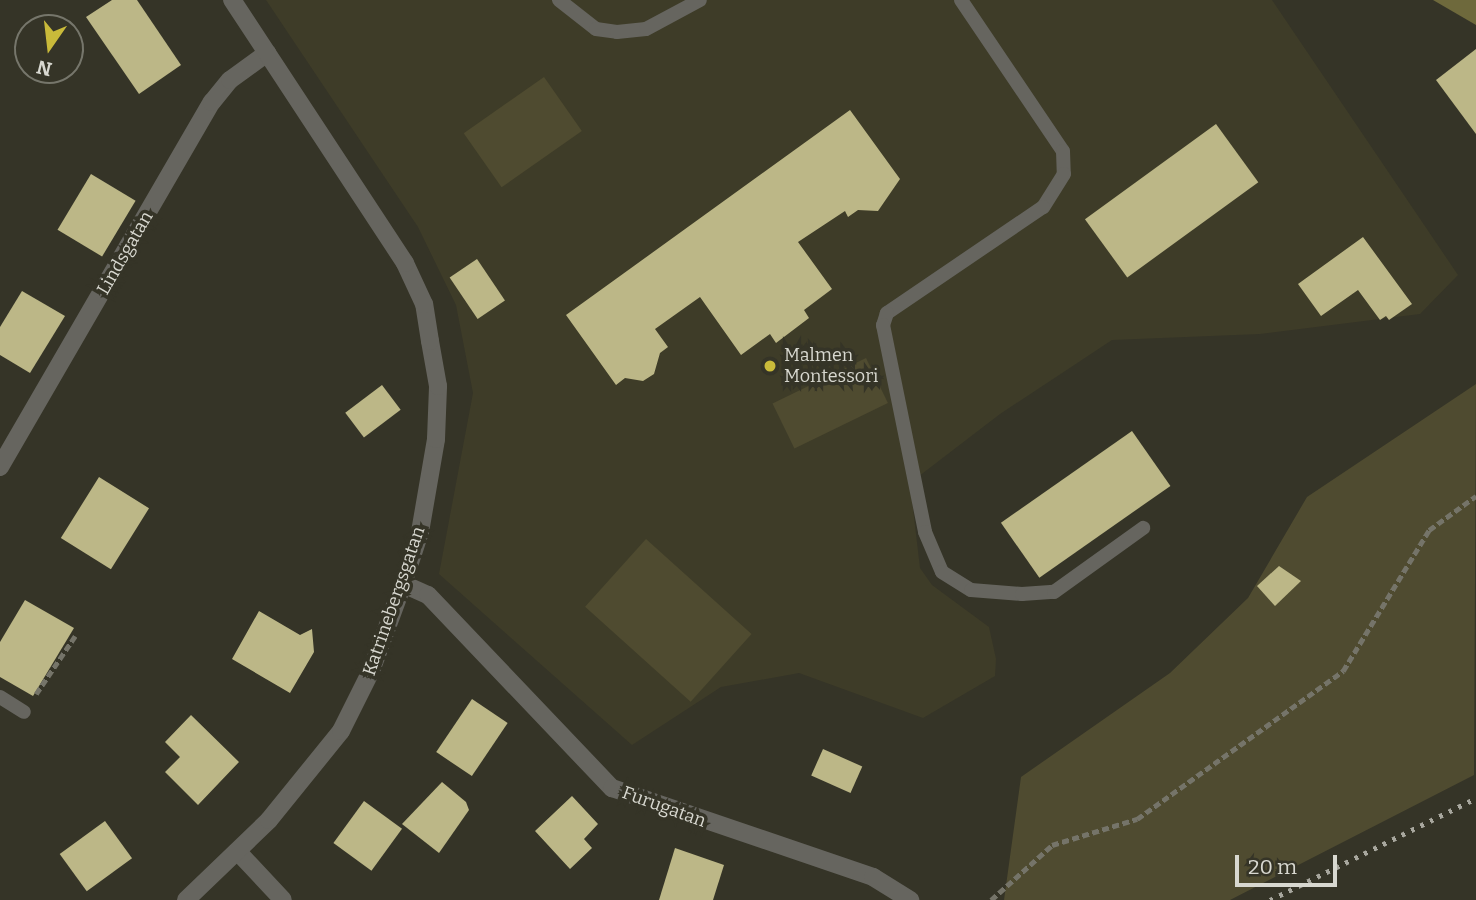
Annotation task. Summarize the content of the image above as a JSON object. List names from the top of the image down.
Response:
{
  "streets": {
    "street": ["Lindsgatan", "Katrinebergsgatan", "Furugatan"]
  },
  "crossings": [
    ["Lindsgatan", "Katrinebergsgatan"],
    ["Katrinebergsgatan", "Furugatan"]
  ],
  "places": ["Malmen Montessori"],
  "scale_bar": "20 m",
  "north": "bottom"
}
